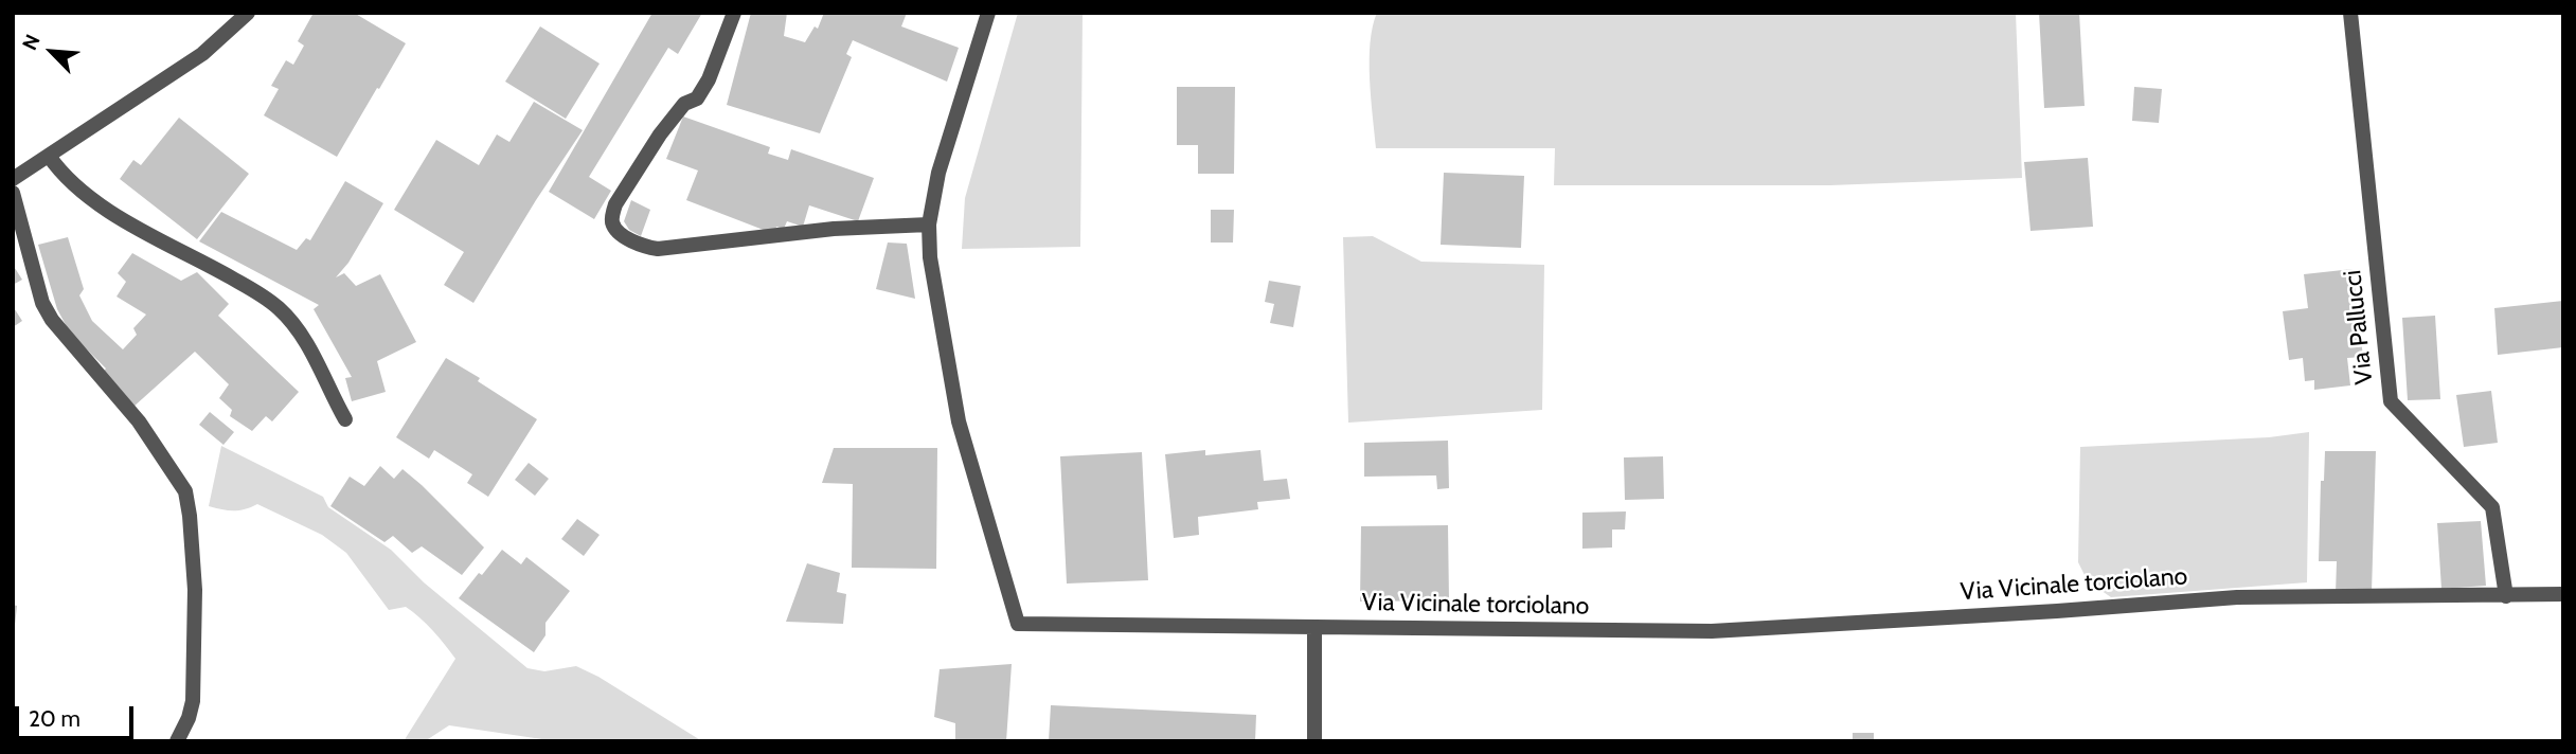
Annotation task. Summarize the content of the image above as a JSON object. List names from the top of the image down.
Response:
{
  "streets": {
    "street": ["Via Pallucci", "Via Vicinale torciolano"]
  },
  "crossings": [
    ["Via Pallucci", "Via Vicinale torciolano"]
  ],
  "scale_bar": "20 m",
  "north": "top left"
}
